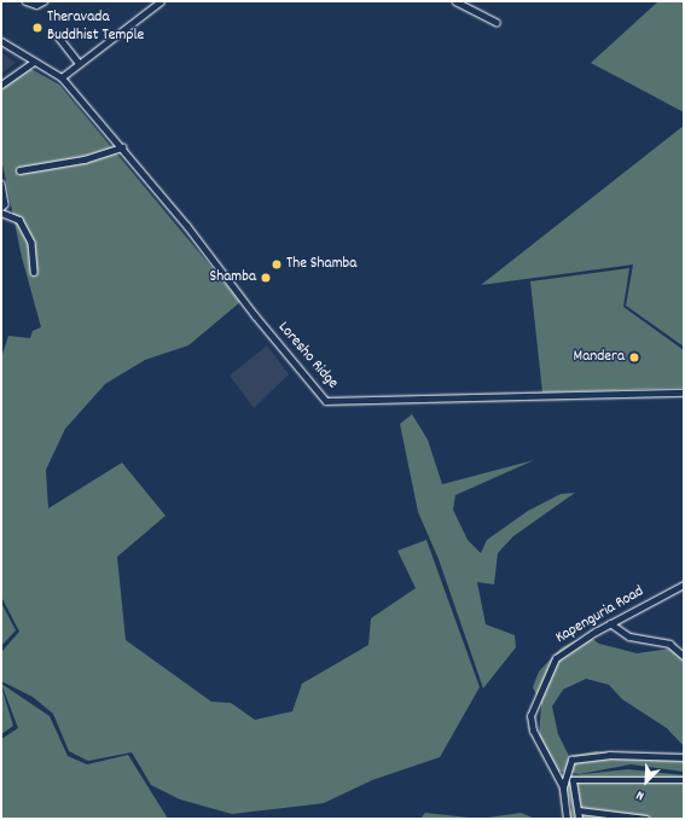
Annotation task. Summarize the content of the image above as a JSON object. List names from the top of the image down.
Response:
{
  "streets": {
    "street": ["Loresho Ridge", "Kapenguria Road"]
  },
  "places": [
    "Theravada Buddhist Temple",
    "The Shamba",
    "Shamba",
    "Mandera"
  ],
  "north": "bottom left"
}
